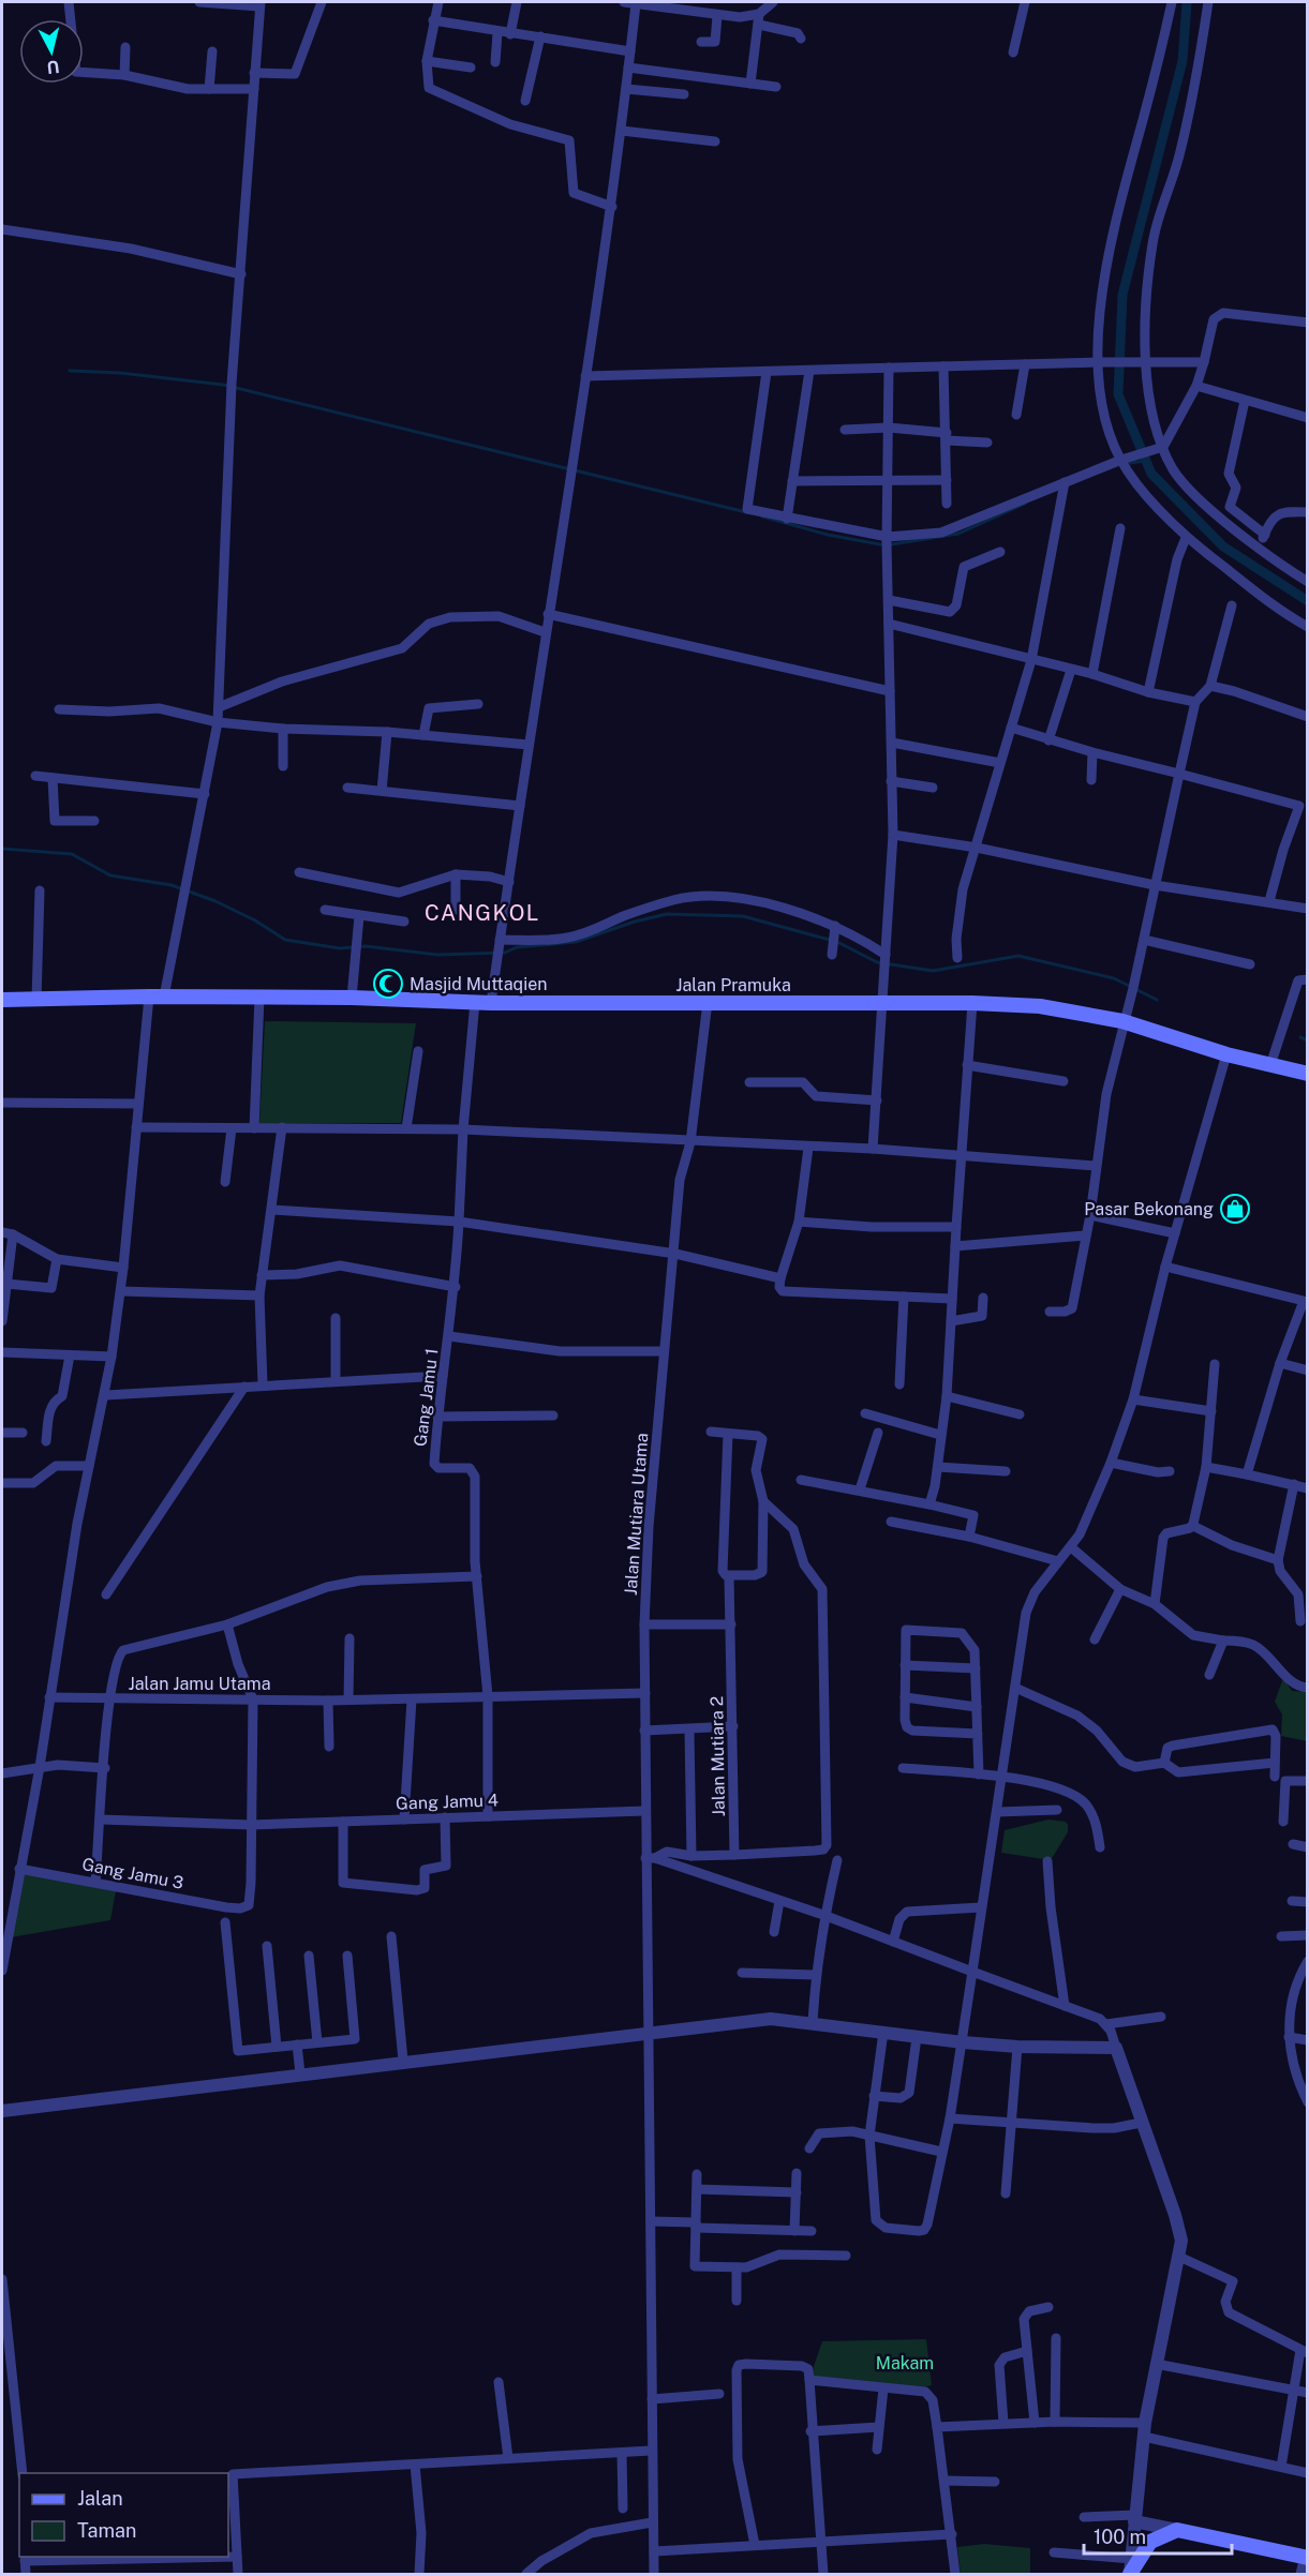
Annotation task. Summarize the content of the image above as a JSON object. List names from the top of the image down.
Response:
{
  "streets": {
    "main road": ["Jalan Pramuka"],
    "street": [
      "Gang Jamu 1",
      "Jalan Mutiara Utama",
      "Jalan Jamu Utama",
      "Jalan Mutiara 2",
      "Gang Jamu 4",
      "Gang Jamu 3"
    ]
  },
  "crossings": [
    ["Jalan Pramuka", "Gang Jamu 1"],
    ["Jalan Pramuka", "Jalan Mutiara Utama"],
    ["Gang Jamu 1", "Jalan Jamu Utama"],
    ["Gang Jamu 1", "Gang Jamu 4"],
    ["Jalan Mutiara Utama", "Jalan Jamu Utama"],
    ["Jalan Mutiara Utama", "Gang Jamu 4"],
    ["Gang Jamu 4", "Gang Jamu 3"]
  ],
  "districts": ["CANGKOL"],
  "parks": ["Makam"],
  "places": {
    "mosque": ["Masjid Muttaqien"],
    "shop": ["Pasar Bekonang"]
  },
  "legend": ["Jalan", "Taman"],
  "scale_bar": "100 m",
  "north": "bottom"
}
